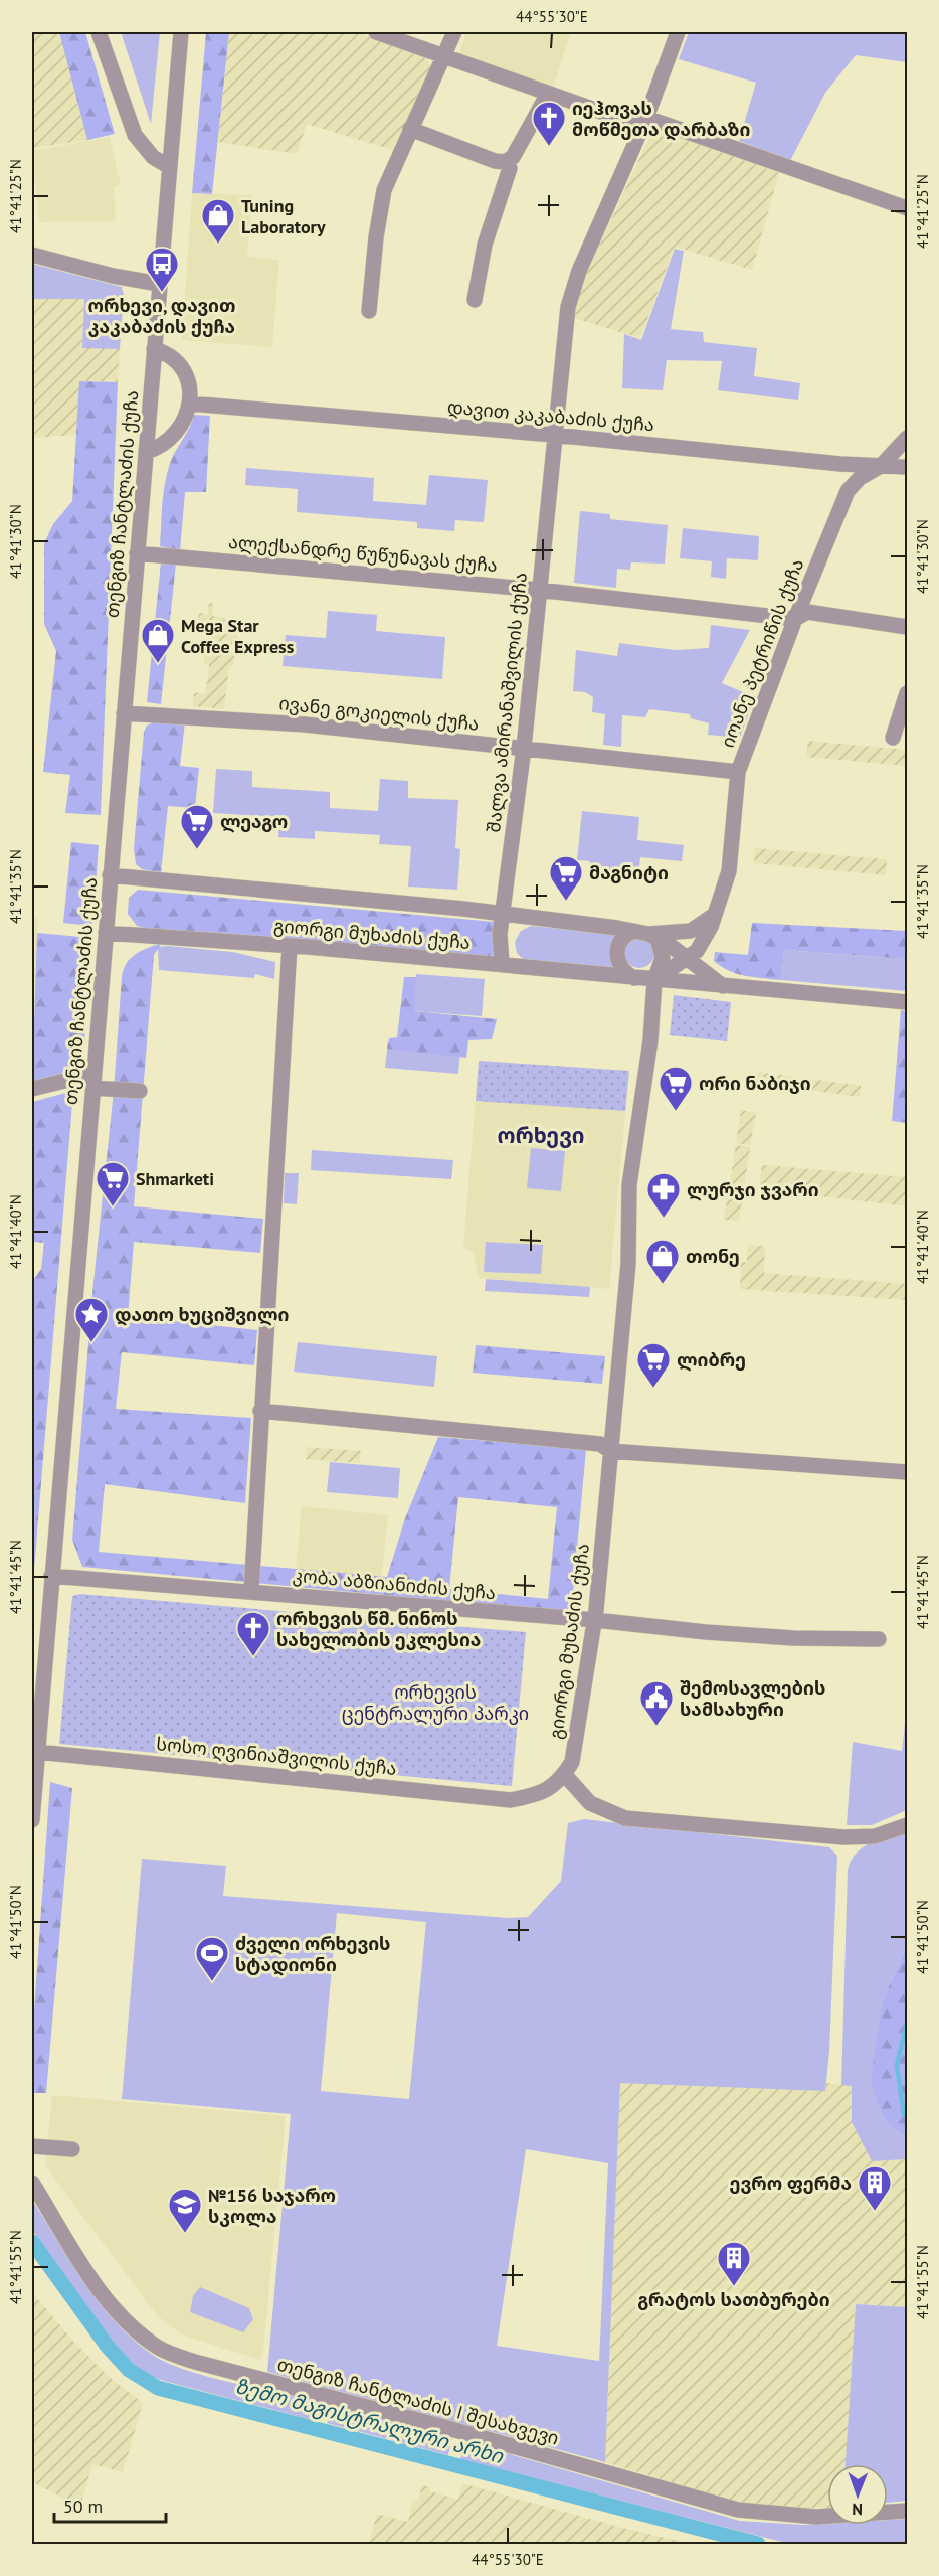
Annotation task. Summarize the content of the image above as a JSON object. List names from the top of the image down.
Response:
{
  "streets": {
    "street": [
      "დავით კაკაბაძის ქუჩა",
      "თენგიზ ჩანტლაძის ქუჩა",
      "ალექსანდრე წუწუნავას ქუჩა",
      "იოანე პეტრიწის ქუჩა",
      "შალვა ამირანაშვილის ქუჩა",
      "ივანე გოკიელის ქუჩა",
      "გიორგი მუხაძის ქუჩა",
      "კობა აბზიანიძის ქუჩა",
      "სოსო ღვინიაშვილის ქუჩა",
      "თენგიზ ჩანტლაძის I შესახვევი"
    ]
  },
  "crossings": [
    ["დავით კაკაბაძის ქუჩა", "იოანე პეტრიწის ქუჩა"],
    ["დავით კაკაბაძის ქუჩა", "შალვა ამირანაშვილის ქუჩა"],
    ["თენგიზ ჩანტლაძის ქუჩა", "ალექსანდრე წუწუნავას ქუჩა"],
    ["თენგიზ ჩანტლაძის ქუჩა", "ივანე გოკიელის ქუჩა"],
    ["თენგიზ ჩანტლაძის ქუჩა", "გიორგი მუხაძის ქუჩა"],
    ["თენგიზ ჩანტლაძის ქუჩა", "კობა აბზიანიძის ქუჩა"],
    ["თენგიზ ჩანტლაძის ქუჩა", "სოსო ღვინიაშვილის ქუჩა"],
    ["ალექსანდრე წუწუნავას ქუჩა", "იოანე პეტრიწის ქუჩა"],
    ["ალექსანდრე წუწუნავას ქუჩა", "შალვა ამირანაშვილის ქუჩა"],
    ["იოანე პეტრიწის ქუჩა", "ივანე გოკიელის ქუჩა"],
    ["იოანე პეტრიწის ქუჩა", "გიორგი მუხაძის ქუჩა"],
    ["შალვა ამირანაშვილის ქუჩა", "ივანე გოკიელის ქუჩა"],
    ["შალვა ამირანაშვილის ქუჩა", "გიორგი მუხაძის ქუჩა"],
    ["გიორგი მუხაძის ქუჩა", "კობა აბზიანიძის ქუჩა"],
    ["გიორგი მუხაძის ქუჩა", "სოსო ღვინიაშვილის ქუჩა"]
  ],
  "districts": ["ორხევი"],
  "water": ["ზემო მაგისტრალური არხი"],
  "parks": ["ორხევის ცენტრალური პარკი"],
  "places": {
    "church": ["იეჰოვას მოწმეთა დარბაზი", "ორხევის წმ. ნინოს სახელობის ეკლესია"],
    "shop": ["Tuning Laboratory", "Mega Star Coffee Express", "თონე"],
    "bus stop": ["ორხევი, დავით კაკაბაძის ქუჩა"],
    "supermarket": [
      "ლეაგო",
      "მაგნიტი",
      "ორი ნაბიჯი",
      "Shmarketi",
      "ლიბრე"
    ],
    "pharmacy": ["ლურჯი ჯვარი"],
    "place": ["დათო ხუციშვილი"],
    "public building": ["შემოსავლების სამსახური"],
    "sports": ["ძველი ორხევის სტადიონი"],
    "building": ["ევრო ფერმა", "გრატოს სათბურები"],
    "school or university": ["№156 საჯარო სკოლა"]
  },
  "scale_bar": "50 m",
  "north": "bottom",
  "coordinates": [
    "44°55'30\"E",
    "41°41'25\"N",
    "41°41'30\"N",
    "41°41'35\"N",
    "41°41'40\"N",
    "41°41'45\"N",
    "41°41'50\"N",
    "41°41'55\"N"
  ]
}
